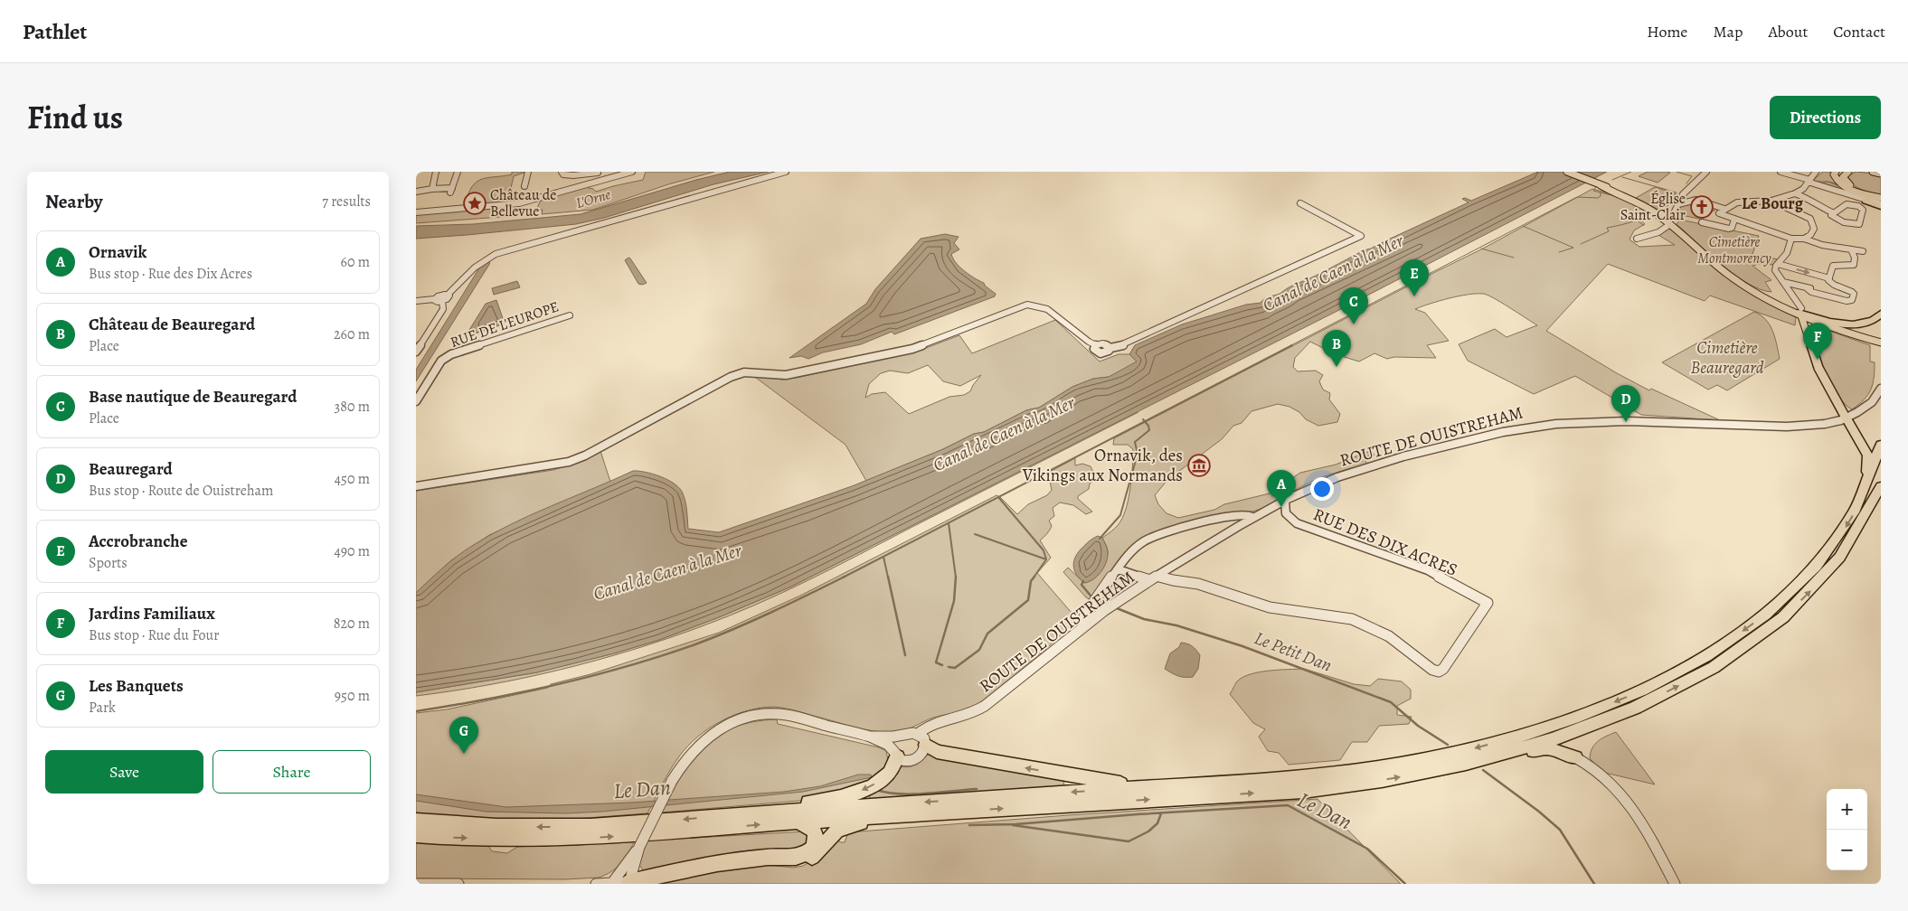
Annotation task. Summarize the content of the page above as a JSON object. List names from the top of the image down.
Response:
{
  "streets": {
    "street": ["RUE DE L'EUROPE", "ROUTE DE OUISTREHAM", "RUE DES DIX ACRES"]
  },
  "crossings": [
    ["ROUTE DE OUISTREHAM", "RUE DES DIX ACRES"]
  ],
  "districts": ["Le Bourg"],
  "water": [
    "L'Orne",
    "Canal de Caen à la Mer",
    "Le Petit Dan",
    "Le Dan"
  ],
  "parks": ["Cimetière Montmorency", "Cimetière Beauregard"],
  "places": {
    "place": ["Château de Bellevue"],
    "church": ["Église Saint-Clair"],
    "museum": ["Ornavik, des Vikings aux Normands"]
  },
  "page": {
    "header": "Pathlet",
    "nav": [
      "Home",
      "Map",
      "About",
      "Contact"
    ],
    "title": "Find us",
    "buttons": [
      "Directions",
      ["Save", "Share"]
    ],
    "heading": ["Nearby", "7 results"],
    "list": [
      {
        "mark": "A",
        "name": "Ornavik",
        "note": "Bus stop · Rue des Dix Acres",
        "value": "60 m"
      },
      {
        "mark": "B",
        "name": "Château de Beauregard",
        "note": "Place",
        "value": "260 m"
      },
      {
        "mark": "C",
        "name": "Base nautique de Beauregard",
        "note": "Place",
        "value": "380 m"
      },
      {
        "mark": "D",
        "name": "Beauregard",
        "note": "Bus stop · Route de Ouistreham",
        "value": "450 m"
      },
      {
        "mark": "E",
        "name": "Accrobranche",
        "note": "Sports",
        "value": "490 m"
      },
      {
        "mark": "F",
        "name": "Jardins Familiaux",
        "note": "Bus stop · Rue du Four",
        "value": "820 m"
      },
      {
        "mark": "G",
        "name": "Les Banquets",
        "note": "Park",
        "value": "950 m"
      }
    ],
    "pins": [
      "E",
      "C",
      "F",
      "B",
      "D",
      "A",
      "G"
    ],
    "map_buttons": ["+", "−"]
  }
}
